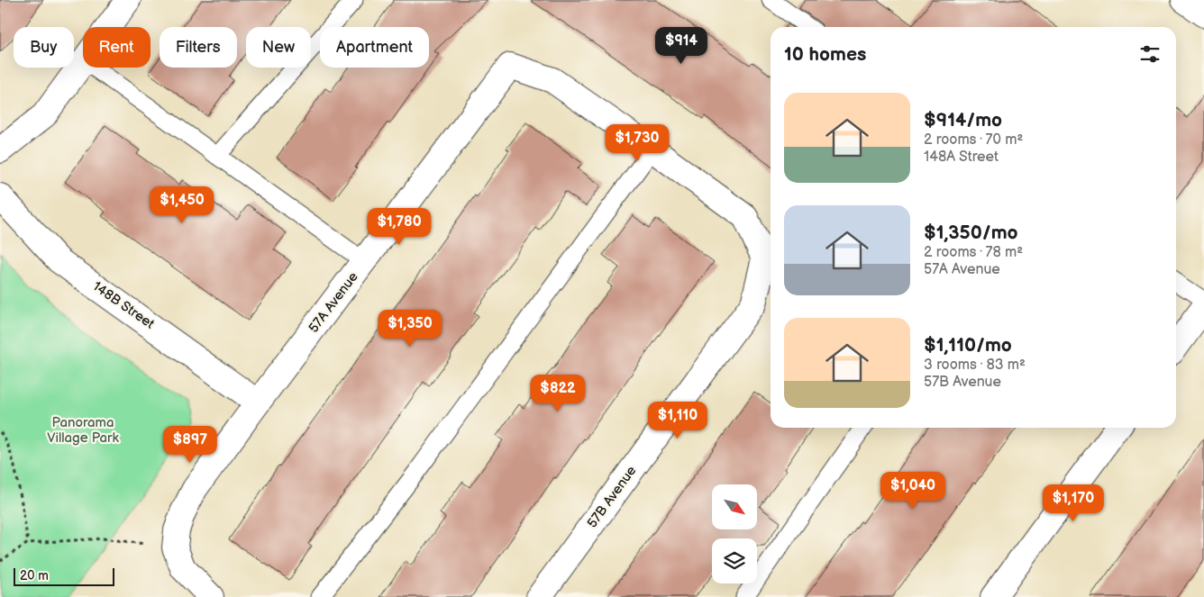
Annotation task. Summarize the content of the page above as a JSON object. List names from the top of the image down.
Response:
{
  "streets": {
    "street": ["57A Avenue", "148B Street", "57B Avenue"]
  },
  "crossings": [
    ["57A Avenue", "148B Street"],
    ["57A Avenue", "57B Avenue"]
  ],
  "parks": ["Panorama Village Park"],
  "scale_bar": "20 m",
  "north": "bottom right",
  "page": {
    "price": [
      "$914",
      "$1,730",
      "$1,450",
      "$1,780",
      "$1,350",
      "$822",
      "$1,110",
      "$897",
      "$1,040",
      "$1,170"
    ],
    "chip": [
      "Buy",
      "Rent",
      "Filters",
      "New",
      "Apartment"
    ],
    "heading": "10 homes",
    "list": [
      {
        "name": "$914/mo",
        "note": "2 rooms · 70 m² · 148A Street"
      },
      {
        "name": "$1,350/mo",
        "note": "2 rooms · 78 m² · 57A Avenue"
      },
      {
        "name": "$1,110/mo",
        "note": "3 rooms · 83 m² · 57B Avenue"
      }
    ],
    "scale": "20 m"
  }
}
